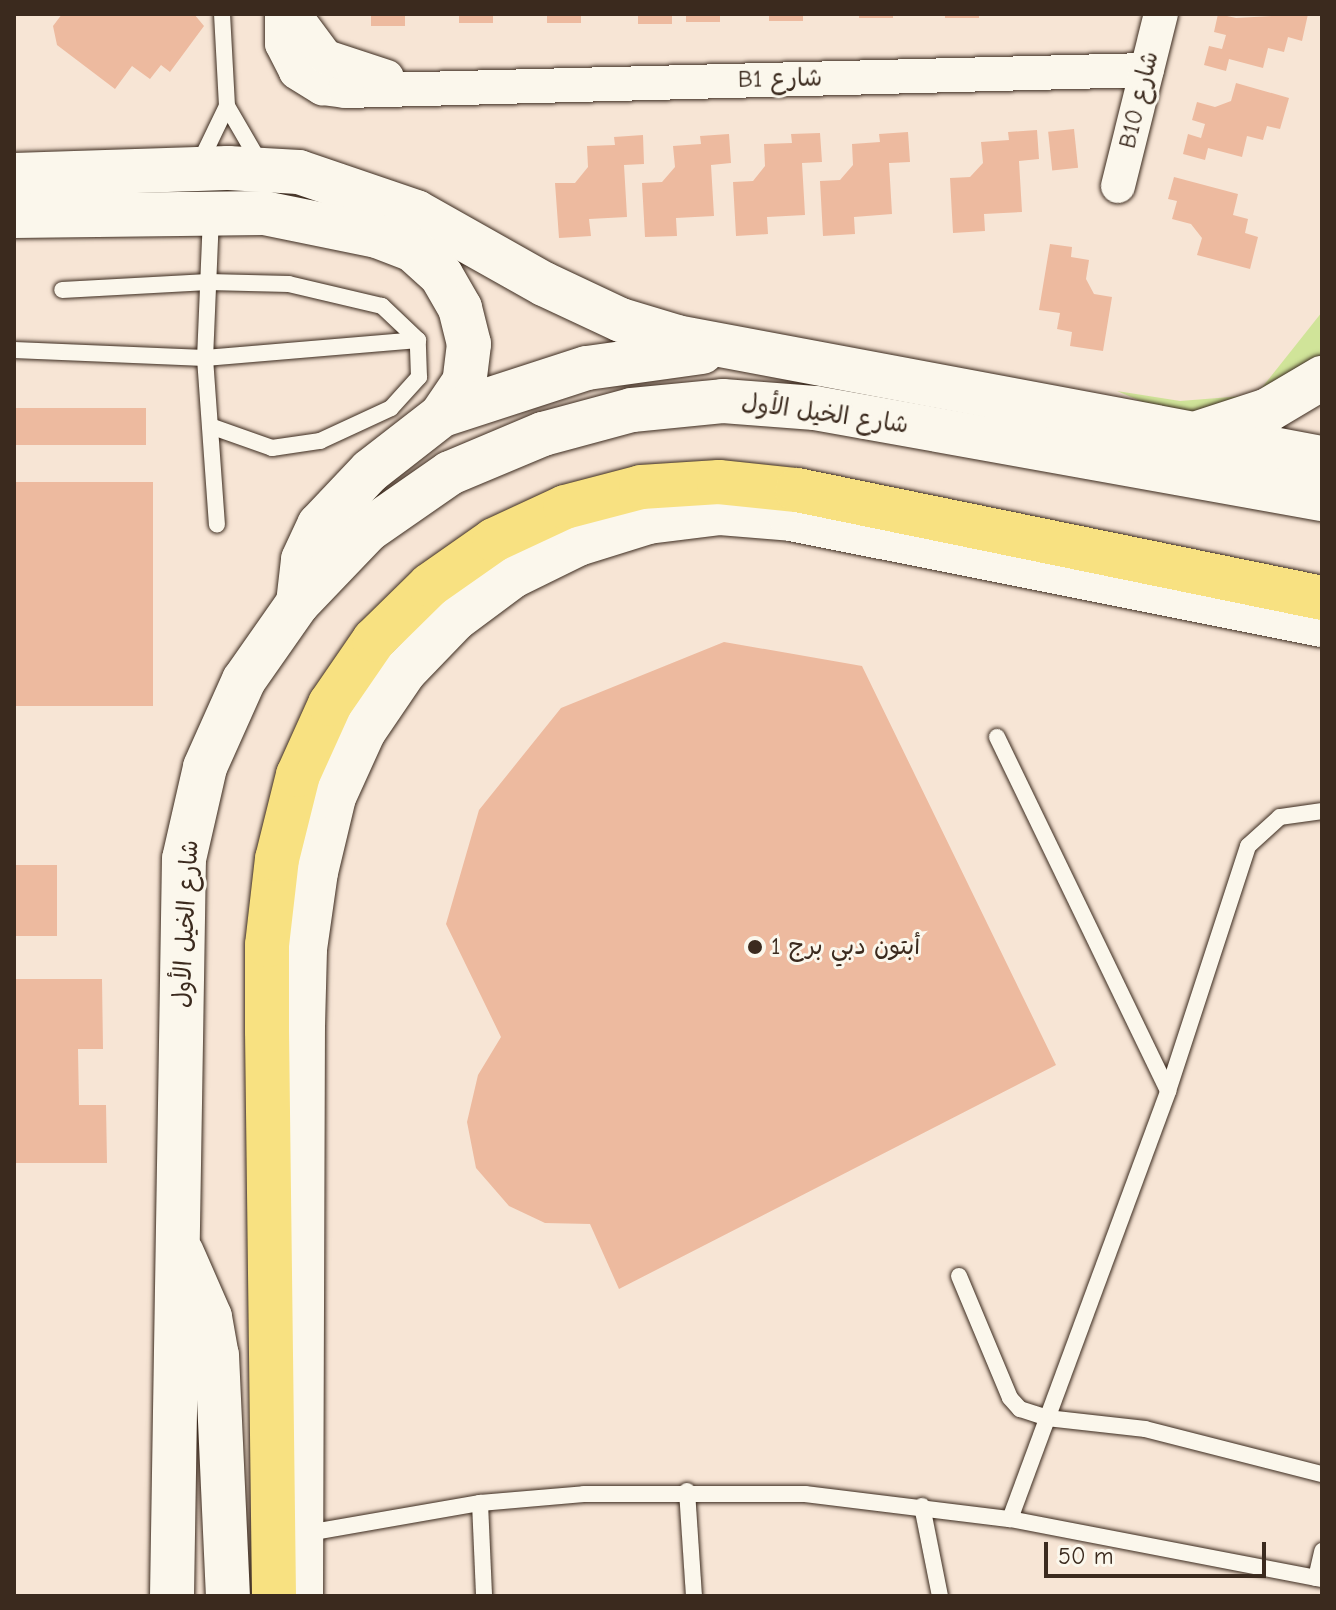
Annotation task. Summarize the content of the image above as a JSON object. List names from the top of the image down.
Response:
{
  "streets": {
    "main road": ["شارع الخيل الأول"],
    "street": ["B1 شارع", "B10 شارع"]
  },
  "crossings": [
    ["B1 شارع", "B10 شارع"]
  ],
  "places": ["أبتون دبي برج 1"],
  "scale_bar": "50 m"
}
